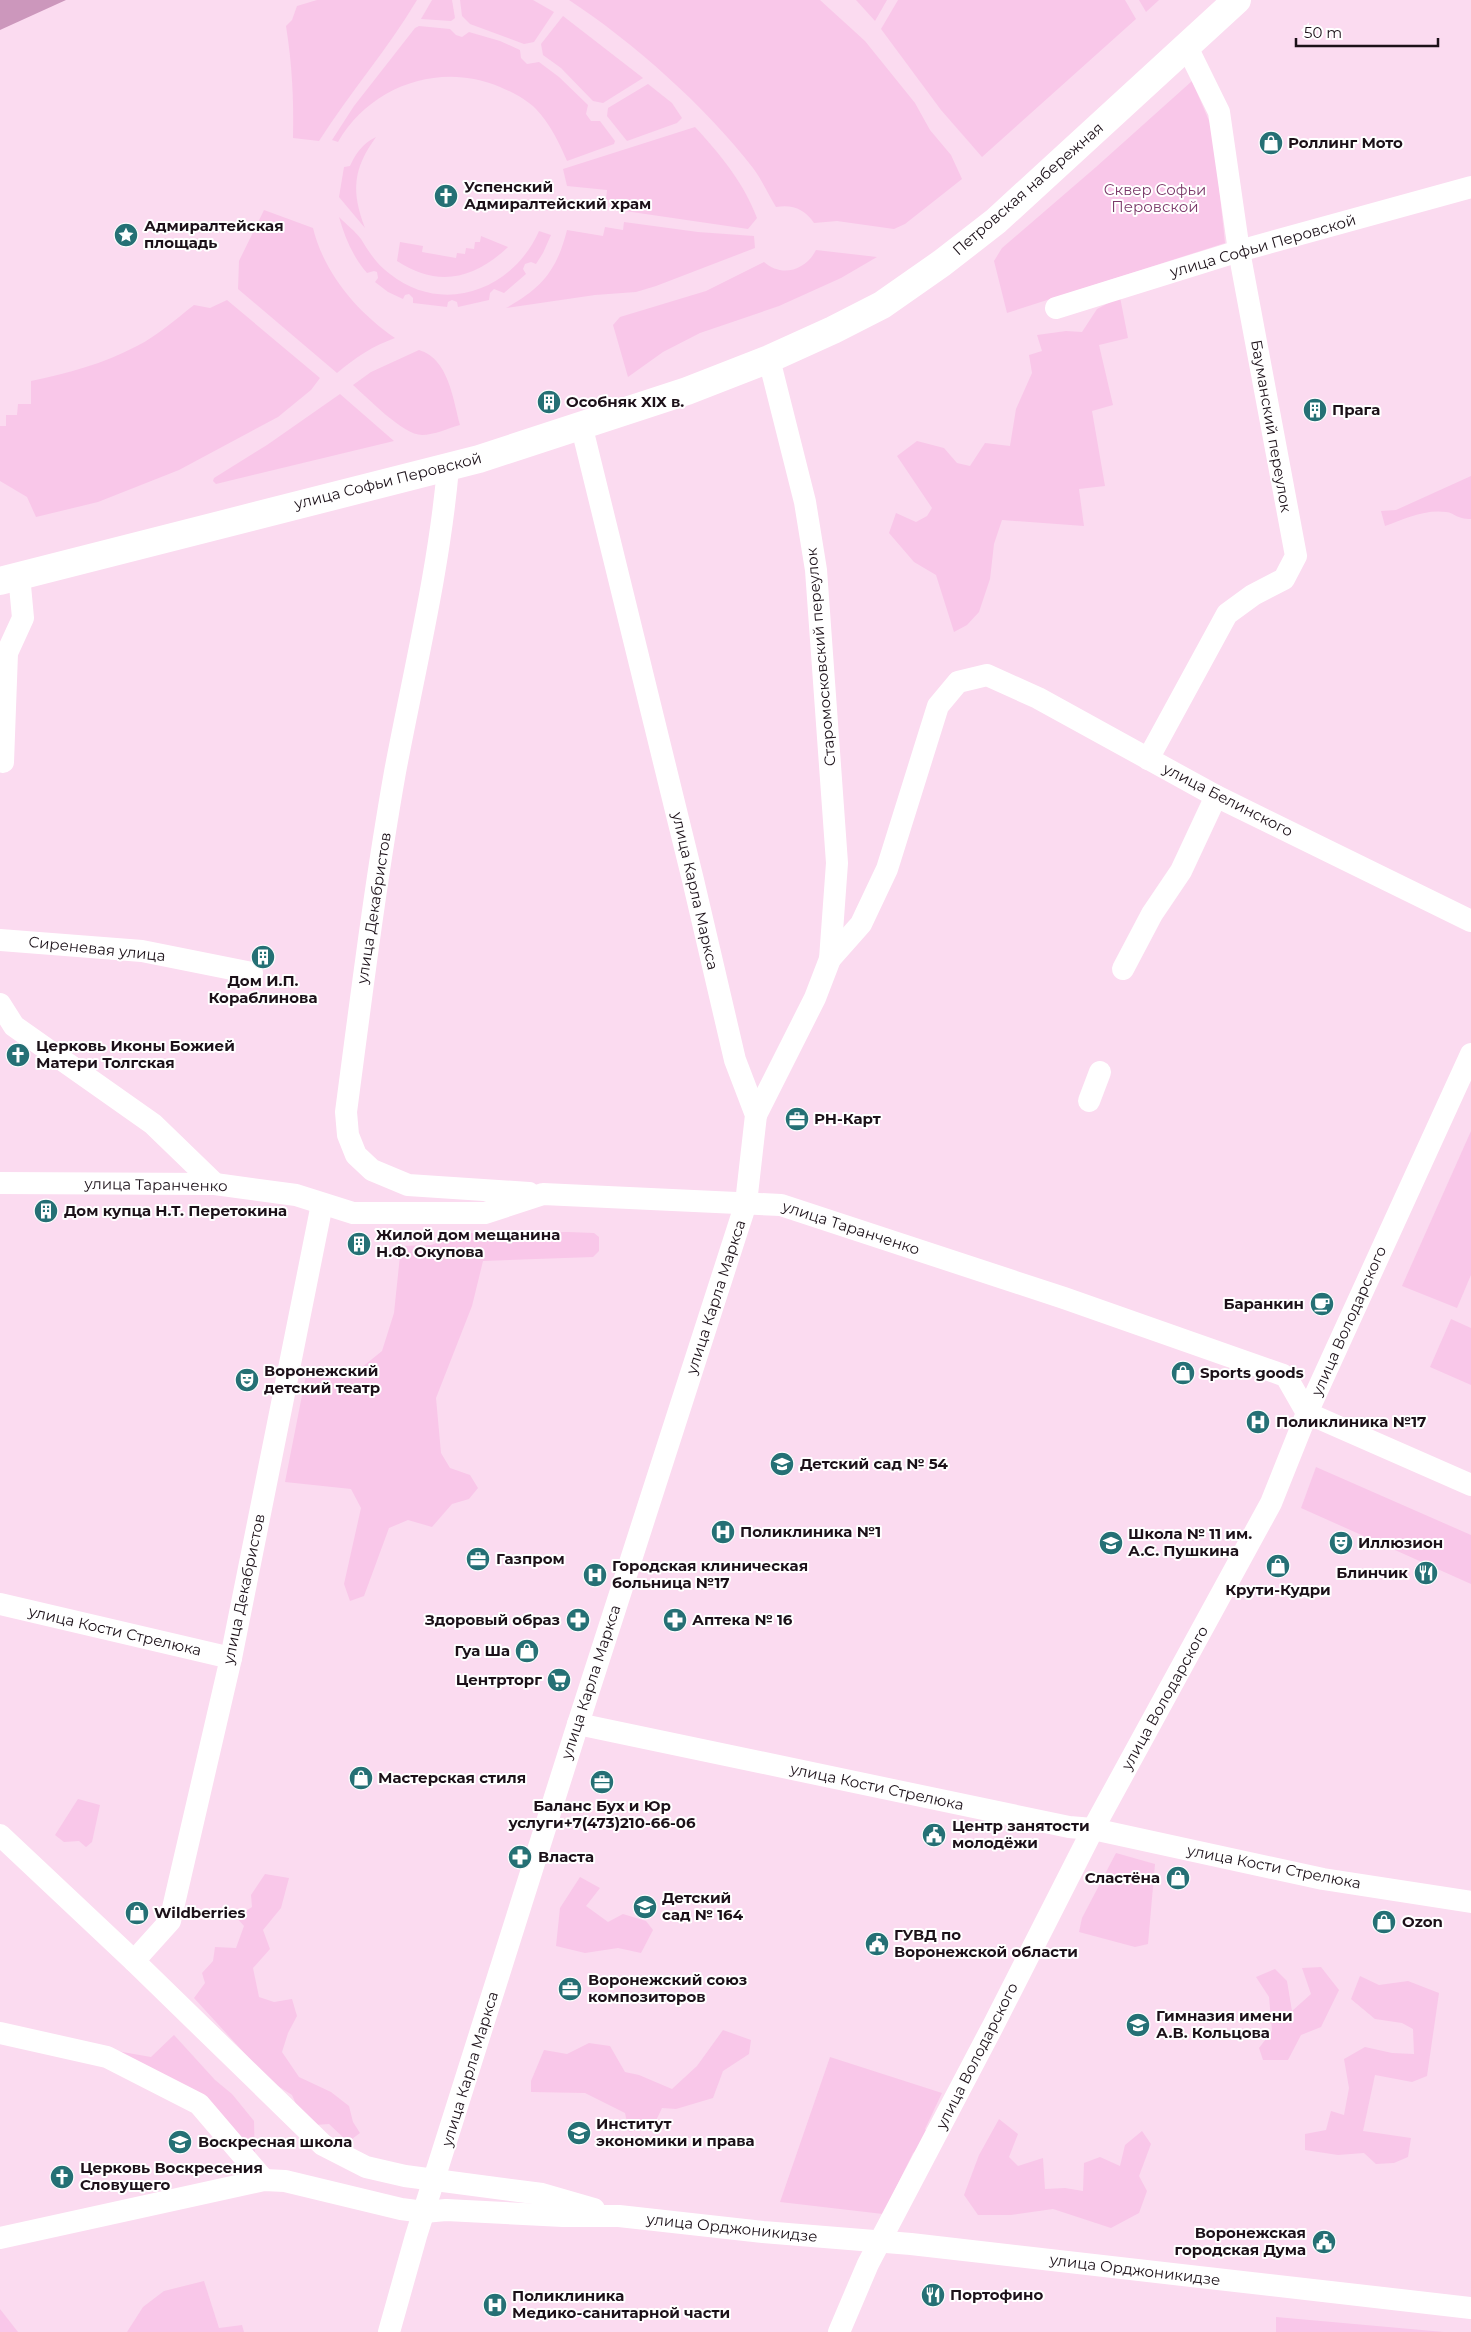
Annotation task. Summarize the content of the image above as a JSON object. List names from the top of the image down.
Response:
{
  "streets": {
    "main road": ["Петровская набережная", "улица Софьи Перовской"],
    "street": [
      "Бауманский переулок",
      "Старомосковский переулок",
      "улица Белинского",
      "улица Карла Маркса",
      "улица Декабристов",
      "Сиреневая улица",
      "улица Таранченко",
      "улица Володарского",
      "улица Кости Стрелюка",
      "улица Орджоникидзе"
    ]
  },
  "crossings": [
    ["Петровская набережная", "улица Софьи Перовской"],
    ["Петровская набережная", "Бауманский переулок"],
    ["Петровская набережная", "Старомосковский переулок"],
    ["улица Софьи Перовской", "Бауманский переулок"],
    ["улица Софьи Перовской", "Старомосковский переулок"],
    ["улица Софьи Перовской", "улица Карла Маркса"],
    ["улица Софьи Перовской", "улица Декабристов"],
    ["Бауманский переулок", "улица Белинского"],
    ["Старомосковский переулок", "улица Белинского"],
    ["улица Карла Маркса", "улица Таранченко"],
    ["улица Карла Маркса", "улица Кости Стрелюка"],
    ["улица Карла Маркса", "улица Орджоникидзе"],
    ["улица Декабристов", "улица Таранченко"],
    ["улица Декабристов", "улица Кости Стрелюка"],
    ["улица Таранченко", "улица Володарского"],
    ["улица Володарского", "улица Кости Стрелюка"],
    ["улица Володарского", "улица Орджоникидзе"]
  ],
  "parks": ["Сквер Софьи Перовской"],
  "places": {
    "shop": [
      "Роллинг Мото",
      "Sports goods",
      "Крути-Кудри",
      "Гуа Ша",
      "Мастерская стиля",
      "Сластёна",
      "Wildberries",
      "Ozon"
    ],
    "church": ["Успенский Адмиралтейский храм", "Церковь Иконы Божией Матери Толгская", "Церковь Воскресения Словущего"],
    "place": ["Адмиралтейская площадь"],
    "building": [
      "Особняк XIX в.",
      "Прага",
      "Дом И.П. Кораблинова",
      "Дом купца Н.Т. Перетокина",
      "Жилой дом мещанина Н.Ф. Окупова"
    ],
    "office": [
      "РН-Карт",
      "Газпром",
      "Баланс Бух и Юр услуги+7(473)210-66-06",
      "Воронежский союз композиторов"
    ],
    "cafe": ["Баранкин"],
    "theatre": ["Воронежский детский театр", "Иллюзион"],
    "hospital": [
      "Поликлиника №17",
      "Поликлиника №1",
      "Городская клиническая больница №17",
      "Поликлиника Медико-санитарной части"
    ],
    "school or university": [
      "Детский сад № 54",
      "Школа № 11 им. А.С. Пушкина",
      "Детский сад № 164",
      "Гимназия имени А.В. Кольцова",
      "Институт экономики и права",
      "Воскресная школа"
    ],
    "restaurant": ["Блинчик", "Портофино"],
    "pharmacy": ["Здоровый образ", "Аптека № 16", "Власта"],
    "supermarket": ["Центрторг"],
    "public building": ["Центр занятости молодёжи", "ГУВД по Воронежской области", "Воронежская городская Дума"]
  },
  "scale_bar": "50 m"
}
